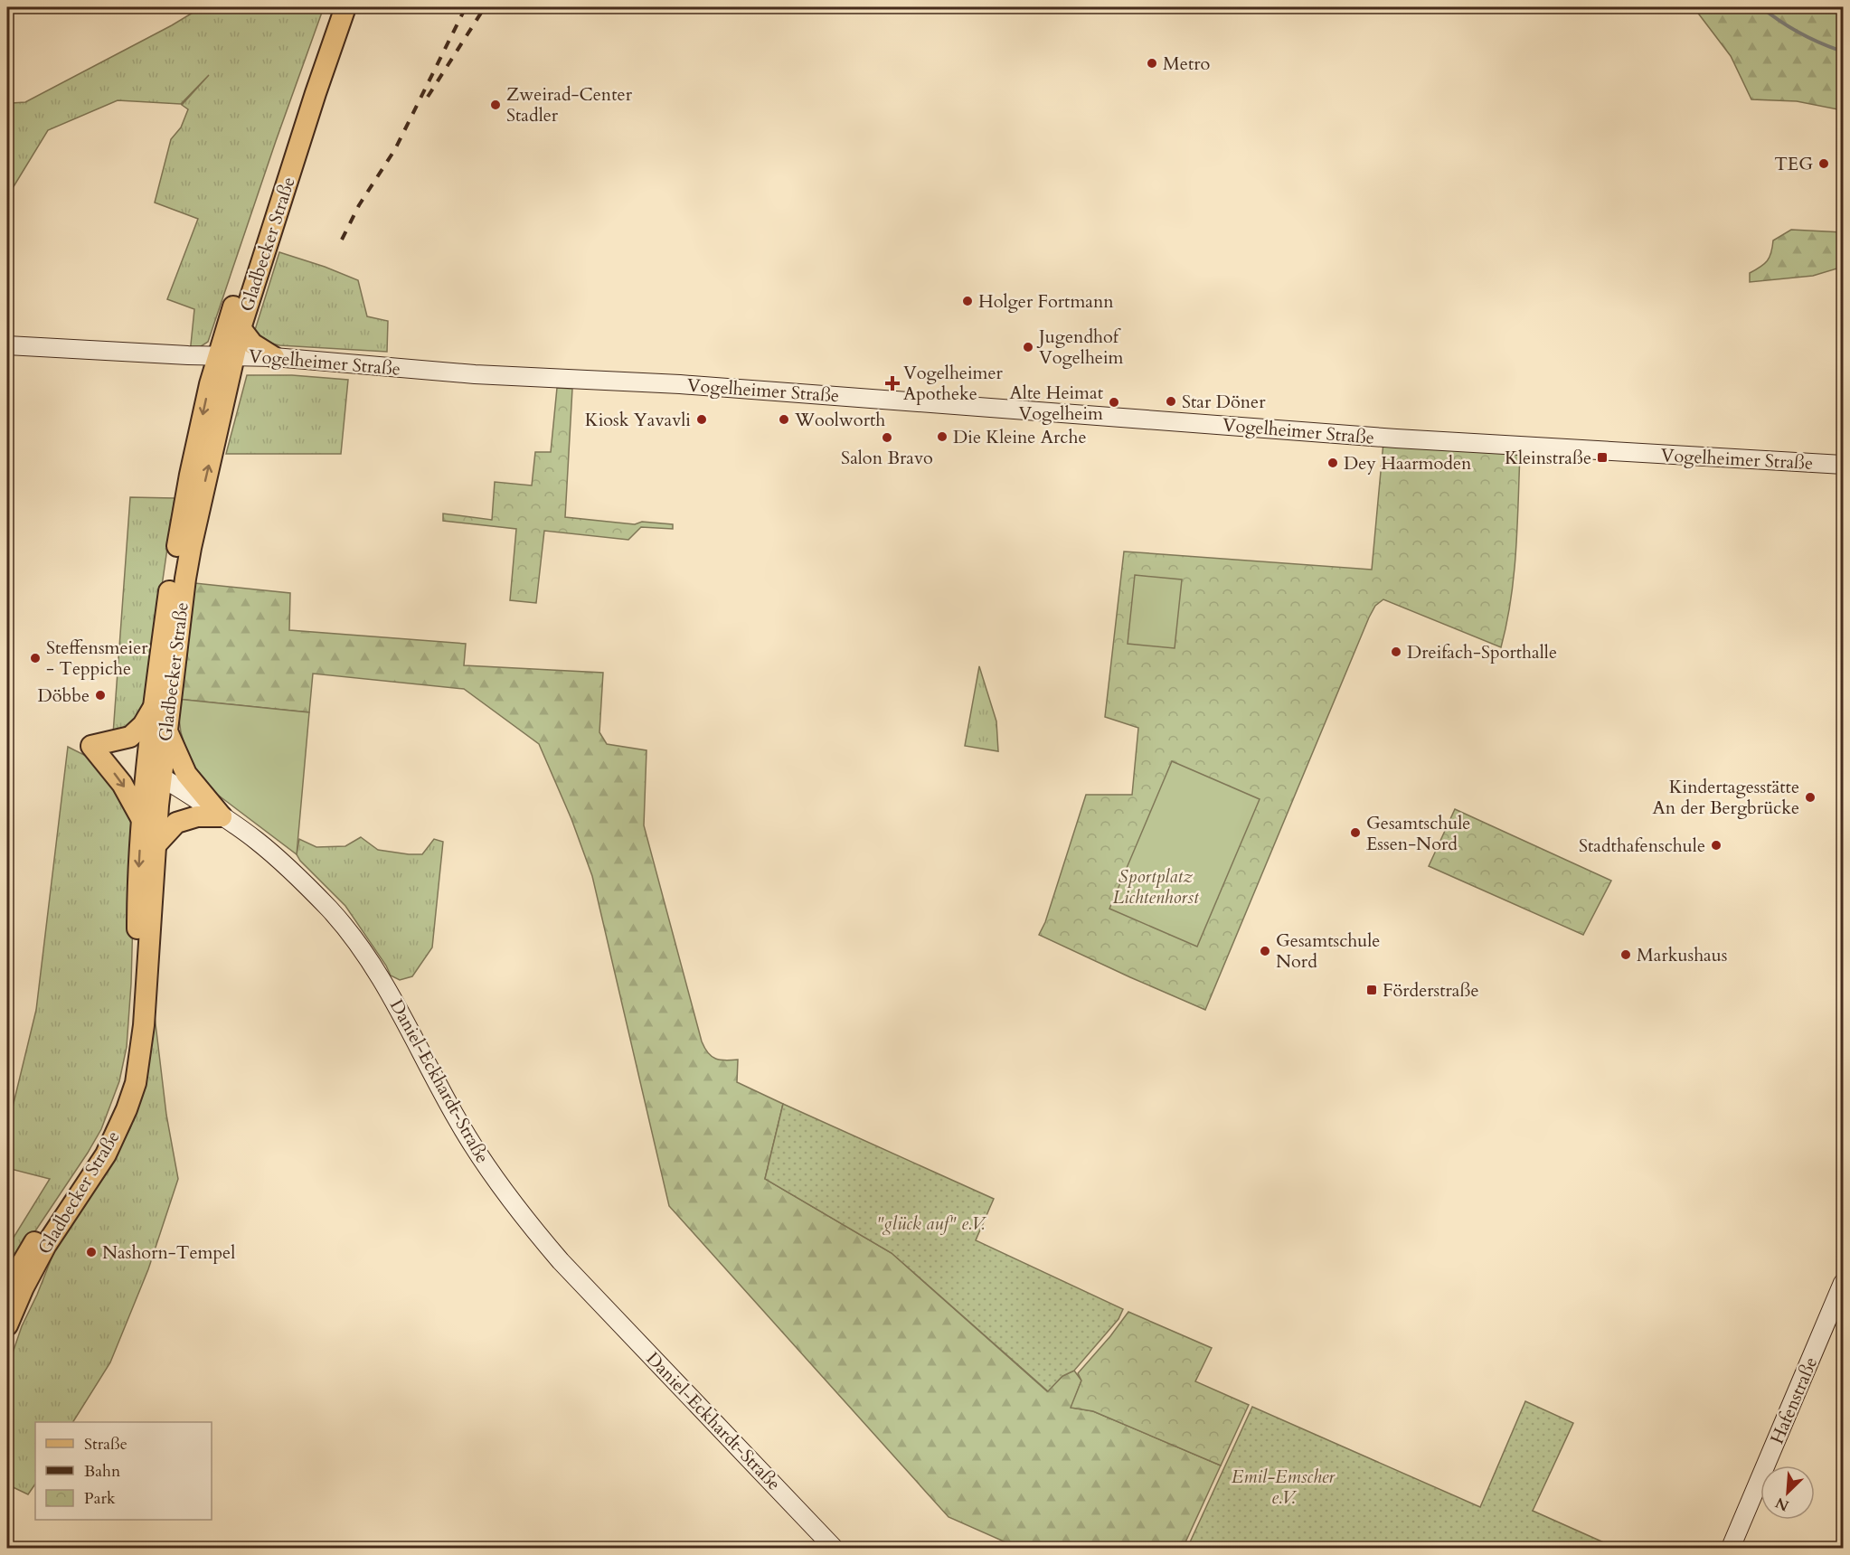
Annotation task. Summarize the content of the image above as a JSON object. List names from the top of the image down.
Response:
{
  "streets": {
    "main road": [
      "Gladbecker Straße",
      "Vogelheimer Straße",
      "Daniel-Eckhardt-Straße",
      "Hafenstraße"
    ]
  },
  "crossings": [
    ["Gladbecker Straße", "Vogelheimer Straße"],
    ["Gladbecker Straße", "Daniel-Eckhardt-Straße"]
  ],
  "parks": ["Sportplatz Lichtenhorst", "\"glück auf\" e.V.", "Emil-Emscher e.V."],
  "places": {
    "other": [
      "Metro",
      "Zweirad-Center Stadler",
      "TEG",
      "Holger Fortmann",
      "Jugendhof Vogelheim",
      "Star Döner",
      "Alte Heimat Vogelheim",
      "Kiosk Yavavli",
      "Woolworth",
      "Die Kleine Arche",
      "Salon Bravo",
      "Dey Haarmoden",
      "Dreifach-Sporthalle",
      "Steffensmeier - Teppiche",
      "Döbbe",
      "Kindertagesstätte An der Bergbrücke",
      "Gesamtschule Essen-Nord",
      "Stadthafenschule",
      "Gesamtschule Nord",
      "Markushaus",
      "Nashorn-Tempel"
    ],
    "health": ["Vogelheimer Apotheke"],
    "transit": ["Kleinstraße", "Förderstraße"]
  },
  "legend": ["Straße", "Bahn", "Park"],
  "north": "bottom left"
}
